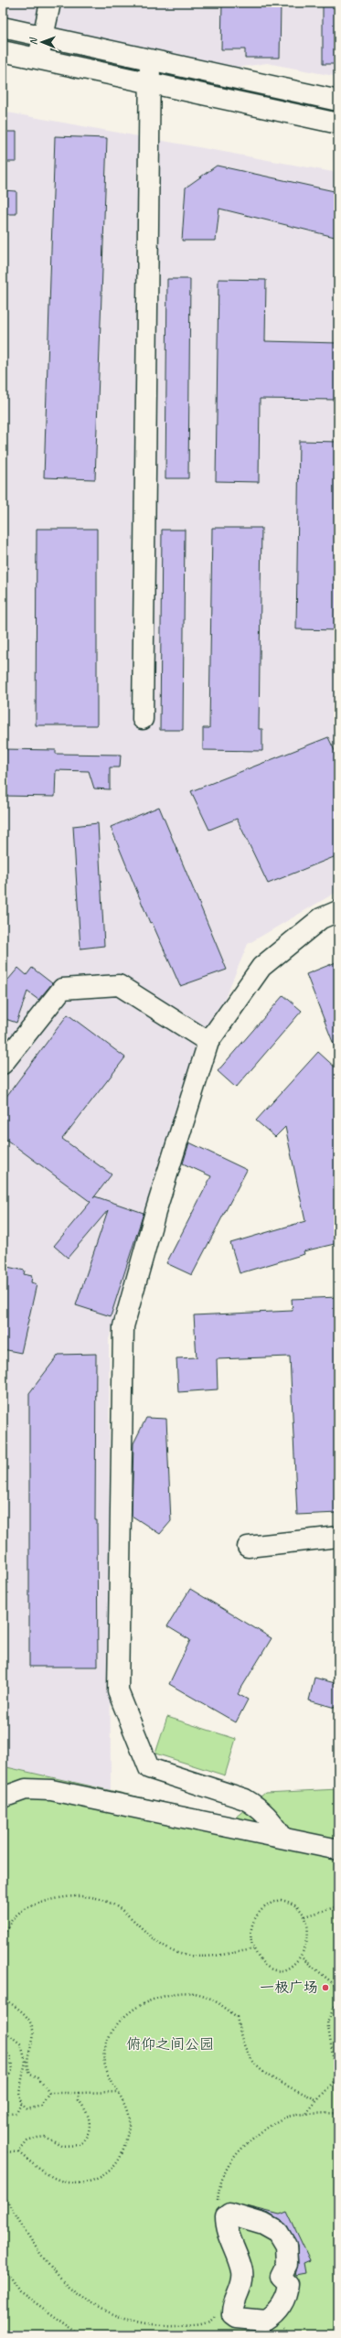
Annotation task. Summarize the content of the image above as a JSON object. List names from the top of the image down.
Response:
{
  "parks": ["俯仰之间公园"],
  "places": ["一极广场"],
  "north": "left"
}
